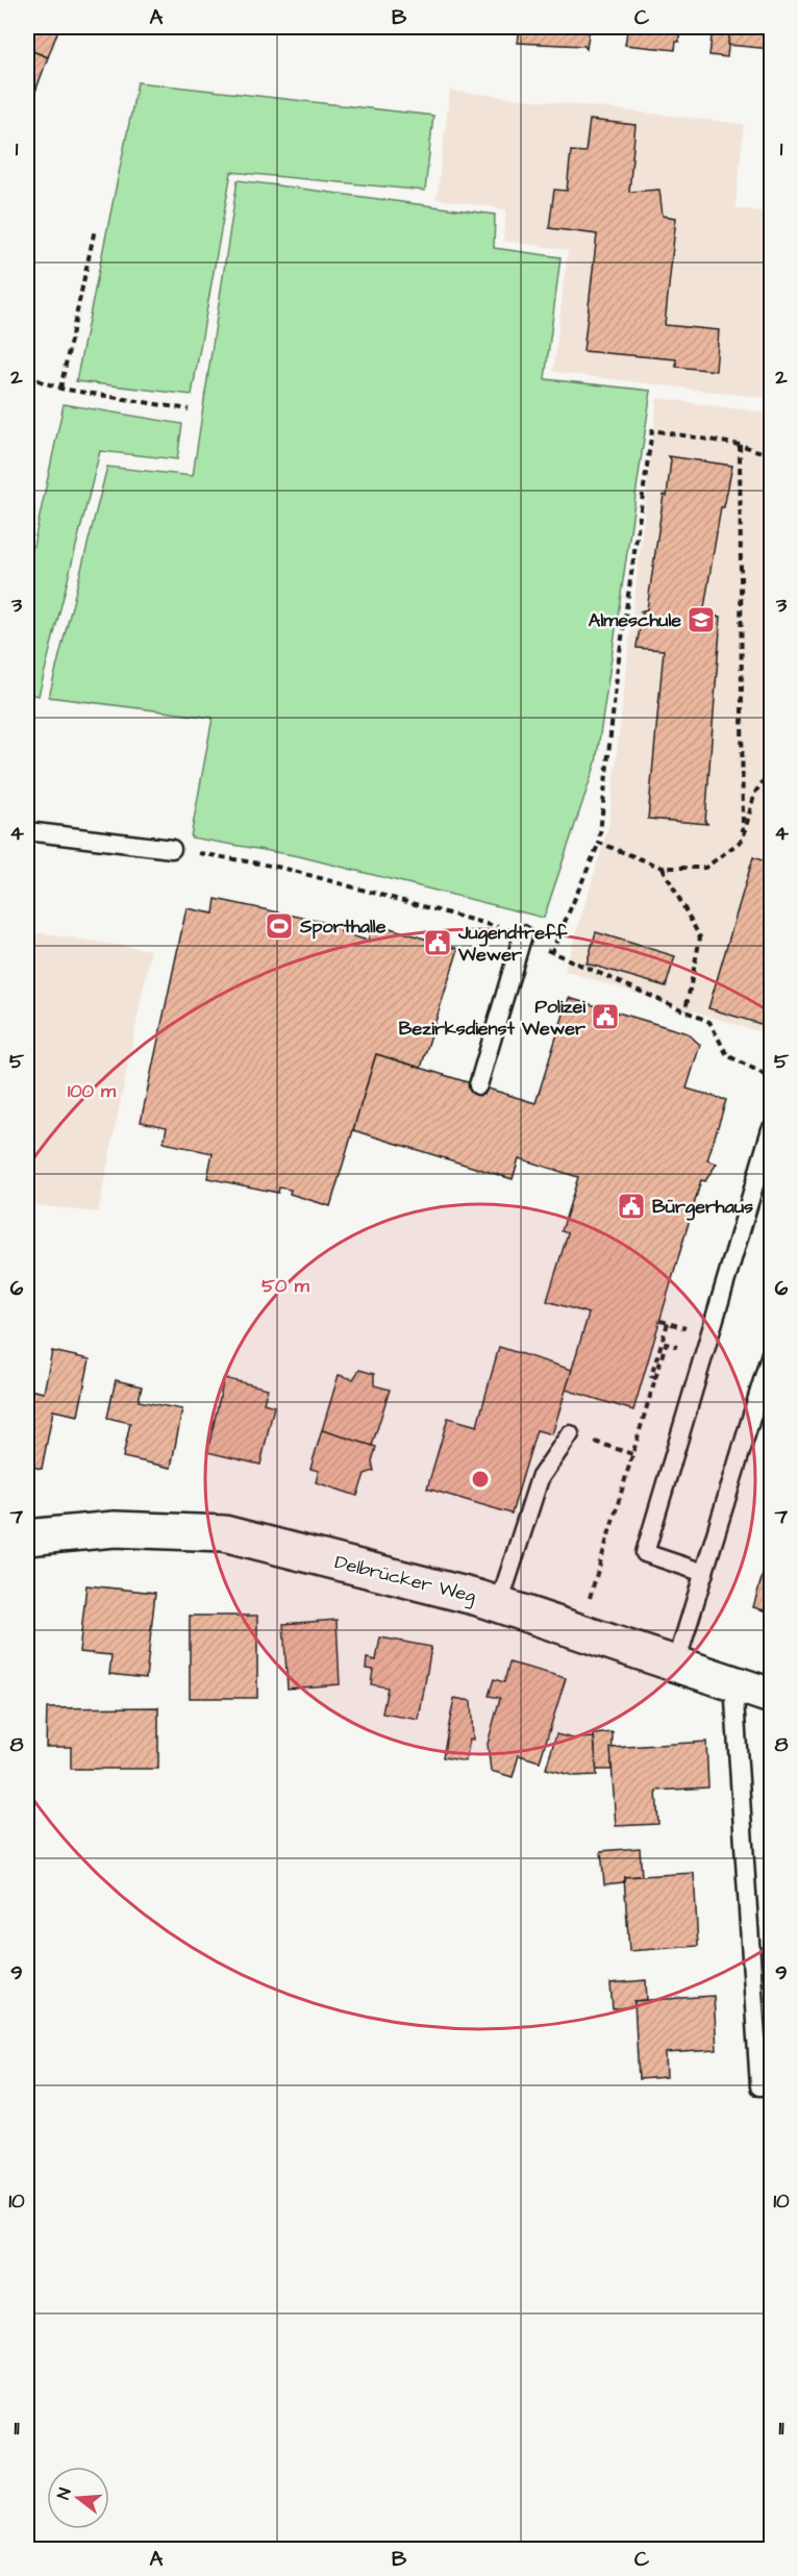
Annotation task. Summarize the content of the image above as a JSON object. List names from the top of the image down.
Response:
{
  "streets": {
    "street": ["Delbrücker Weg"]
  },
  "places": {
    "school or university": ["Almeschule"],
    "sports": ["Sporthalle"],
    "public building": ["Jugendtreff Wewer", "Polizei Bezirksdienst Wewer", "Bürgerhaus"]
  },
  "north": "left",
  "grid": {
    "columns": ["A", "B", "C"],
    "rows": [
      "1",
      "2",
      "3",
      "4",
      "5",
      "6",
      "7",
      "8",
      "9",
      "10",
      "11"
    ]
  },
  "rings": ["100 m", "50 m"]
}
